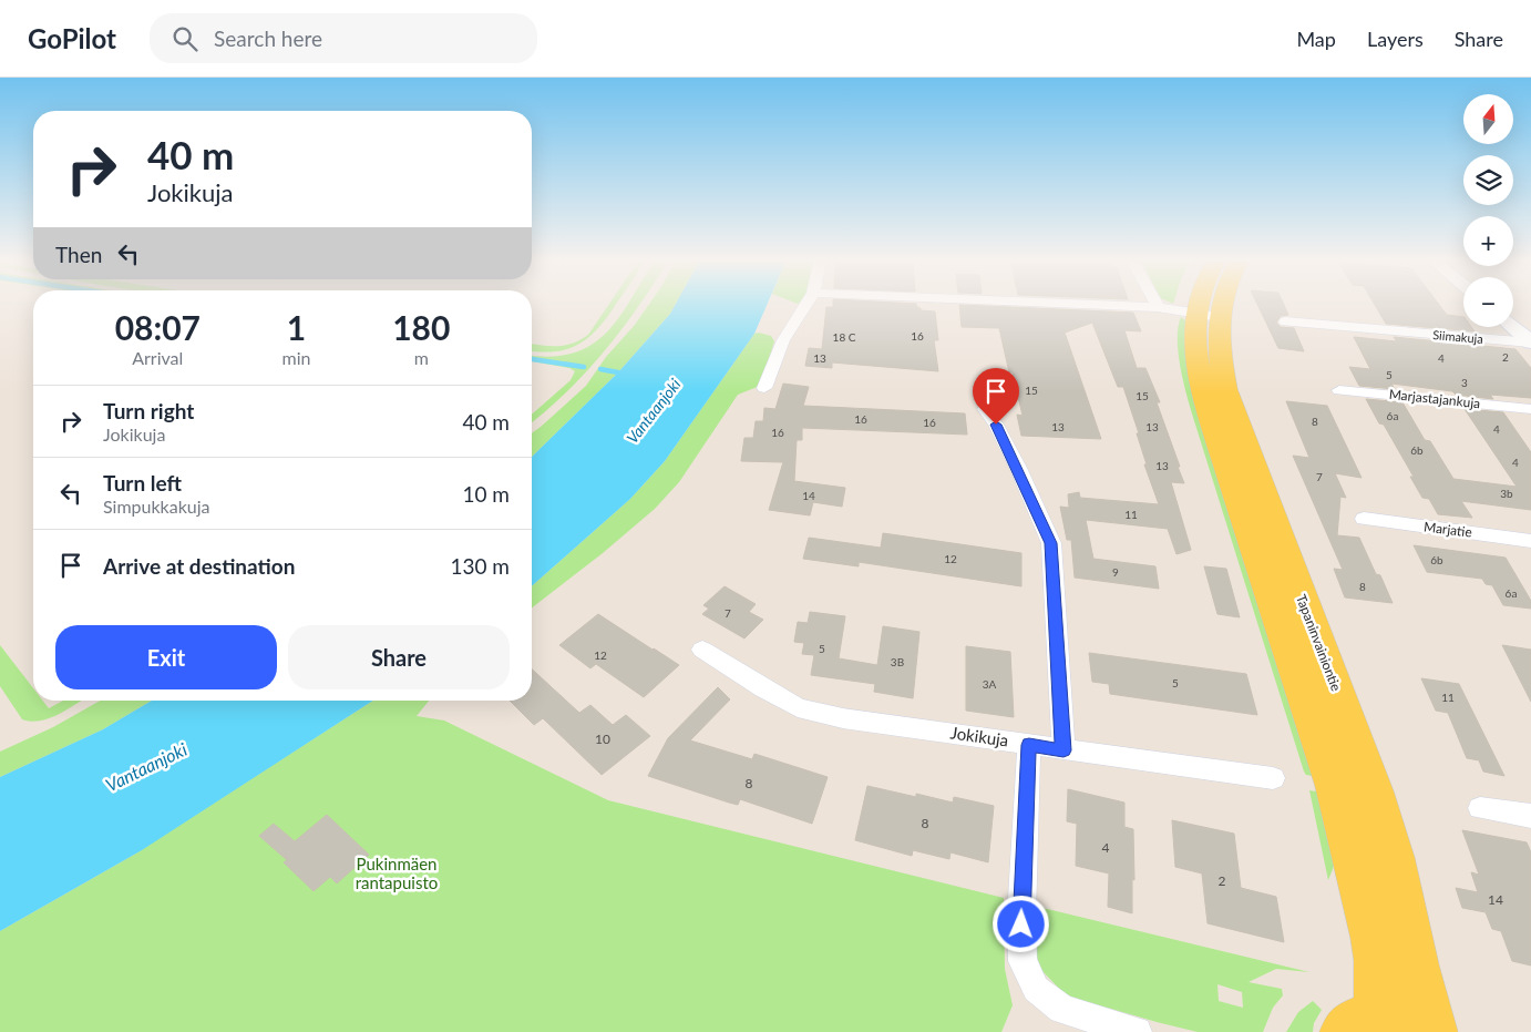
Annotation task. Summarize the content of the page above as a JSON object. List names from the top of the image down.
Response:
{
  "streets": {
    "main road": ["Tapaninvainiontie"],
    "street": [
      "Siimakuja",
      "Marjastajankuja",
      "Marjatie",
      "Jokikuja"
    ]
  },
  "water": ["Vantaanjoki"],
  "parks": ["Pukinmäen rantapuisto"],
  "house_numbers": [
    "16",
    "18 C",
    "2",
    "13",
    "4",
    "5",
    "3",
    "15",
    "15",
    "6a",
    "16",
    "8",
    "16",
    "13",
    "13",
    "4",
    "16",
    "6b",
    "4",
    "13",
    "7",
    "3b",
    "14",
    "11",
    "12",
    "6b",
    "9",
    "8",
    "6a",
    "7",
    "5",
    "12",
    "3B",
    "5",
    "3A",
    "11",
    "10",
    "8",
    "8",
    "4",
    "2",
    "14"
  ],
  "north": "top",
  "page": {
    "header": "GoPilot",
    "search": "Search here",
    "nav": ["Map", "Layers", "Share"],
    "map_buttons": ["+", "−"],
    "turn": ["40 m", "Jokikuja"],
    "then": "Then",
    "eta": [
      "08:07",
      "Arrival",
      "1",
      "min",
      "180",
      "m"
    ],
    "list": [
      {
        "name": "Turn right",
        "note": "Jokikuja",
        "value": "40 m"
      },
      {
        "name": "Turn left",
        "note": "Simpukkakuja",
        "value": "10 m"
      },
      {
        "name": "Arrive at destination",
        "value": "130 m"
      }
    ],
    "buttons": ["Exit", "Share"]
  }
}
